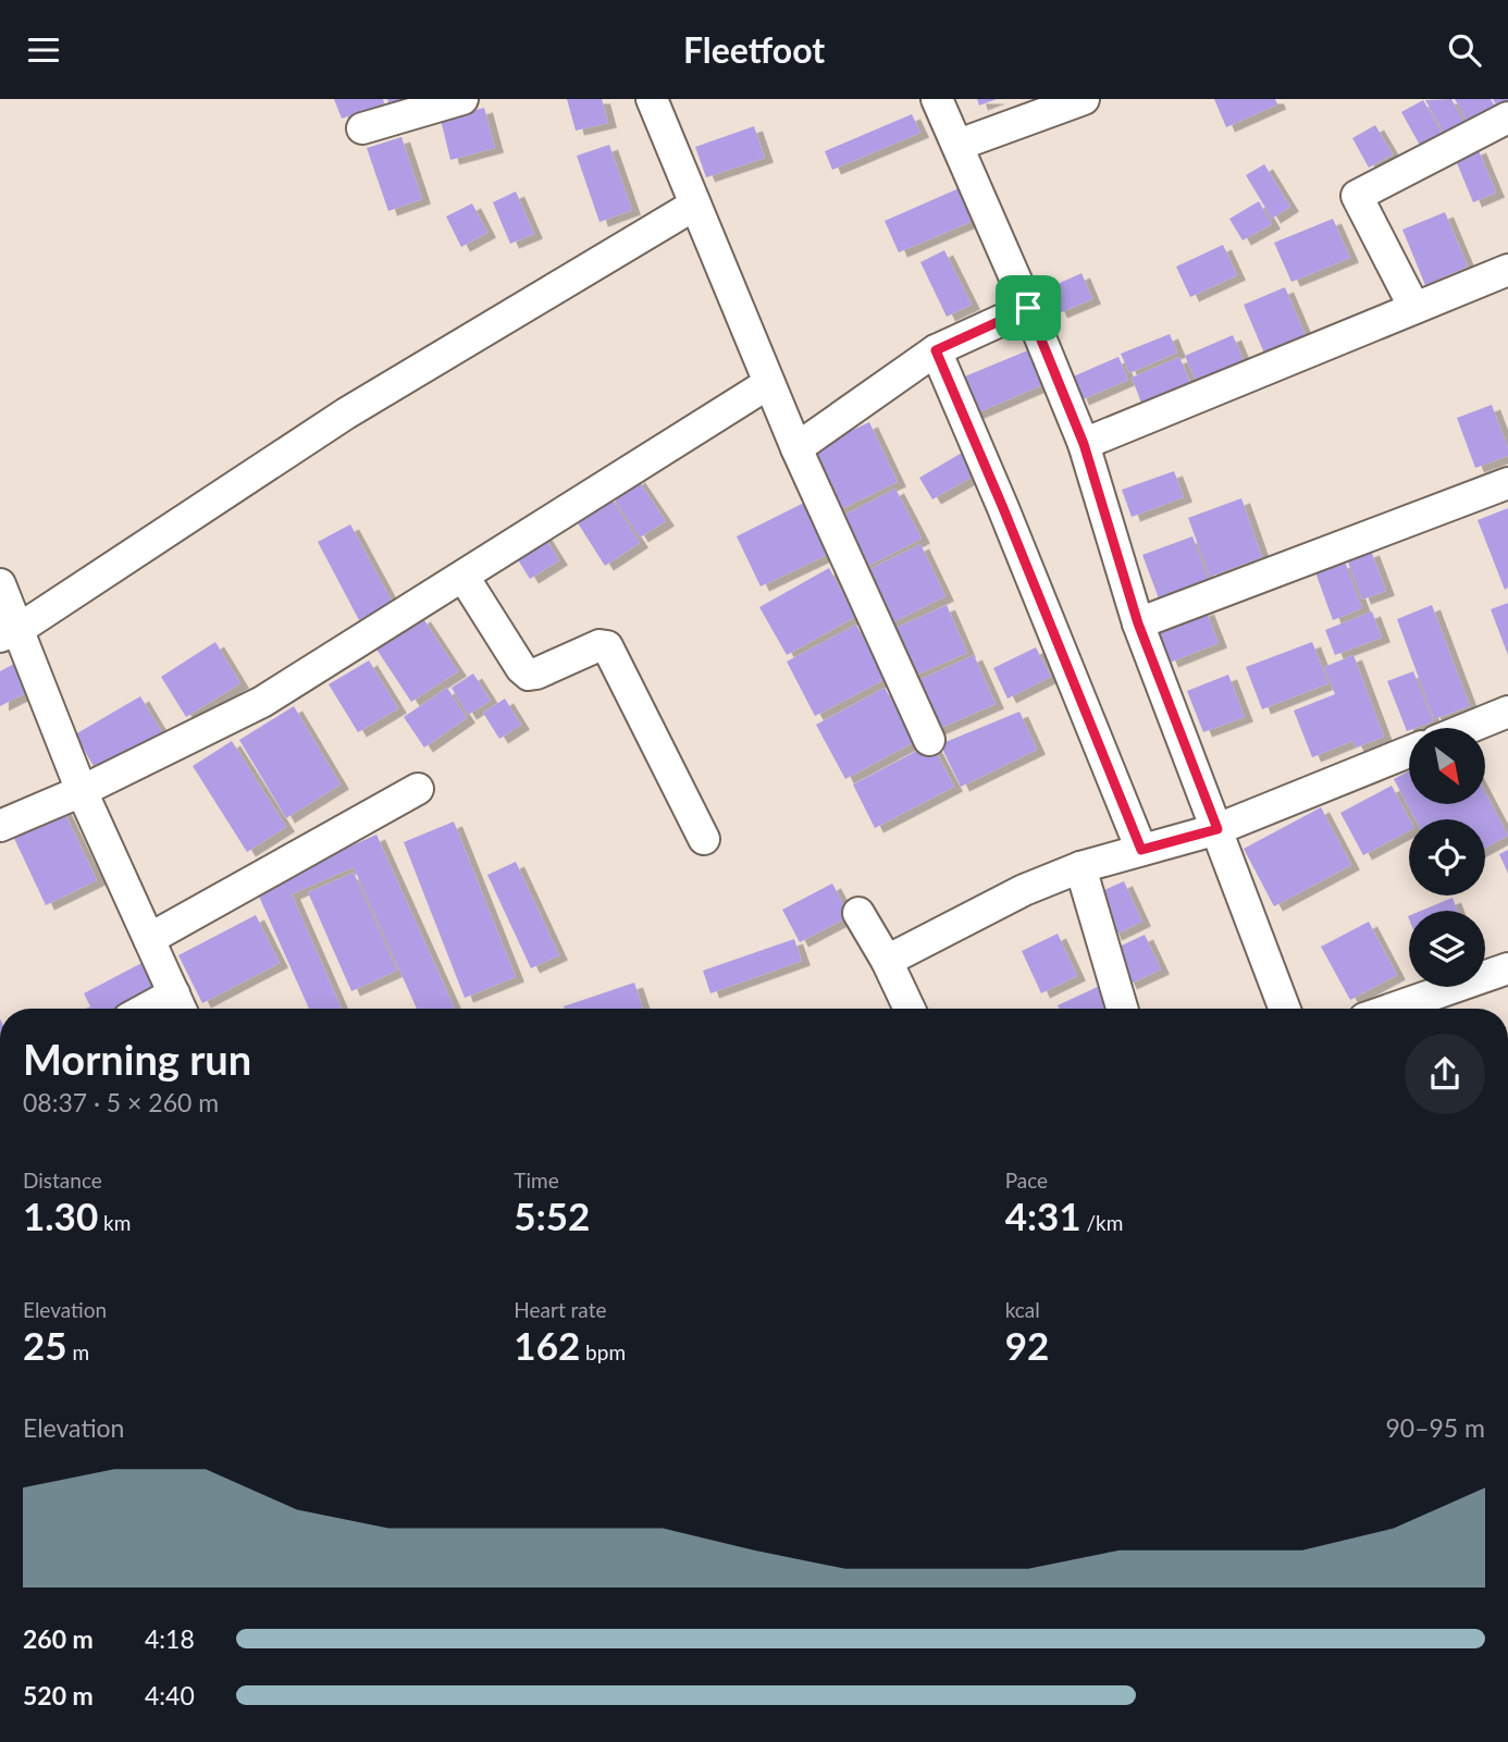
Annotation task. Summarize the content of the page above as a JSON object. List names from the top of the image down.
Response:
{
  "north": "bottom right",
  "page": {
    "header": "Fleetfoot",
    "heading": ["Morning run", "08:37 · 5 × 260 m"],
    "stats": [
      ["Distance", "1.30 km"],
      ["Time", "5:52"],
      ["Pace", "4:31 /km"],
      ["Elevation", "25 m"],
      ["Heart rate", "162 bpm"],
      ["kcal", "92"]
    ],
    "chart": ["Elevation", "90–95 m"],
    "list": [
      {
        "name": "260 m",
        "note": "4:18"
      },
      {
        "name": "520 m",
        "note": "4:40"
      }
    ]
  }
}
